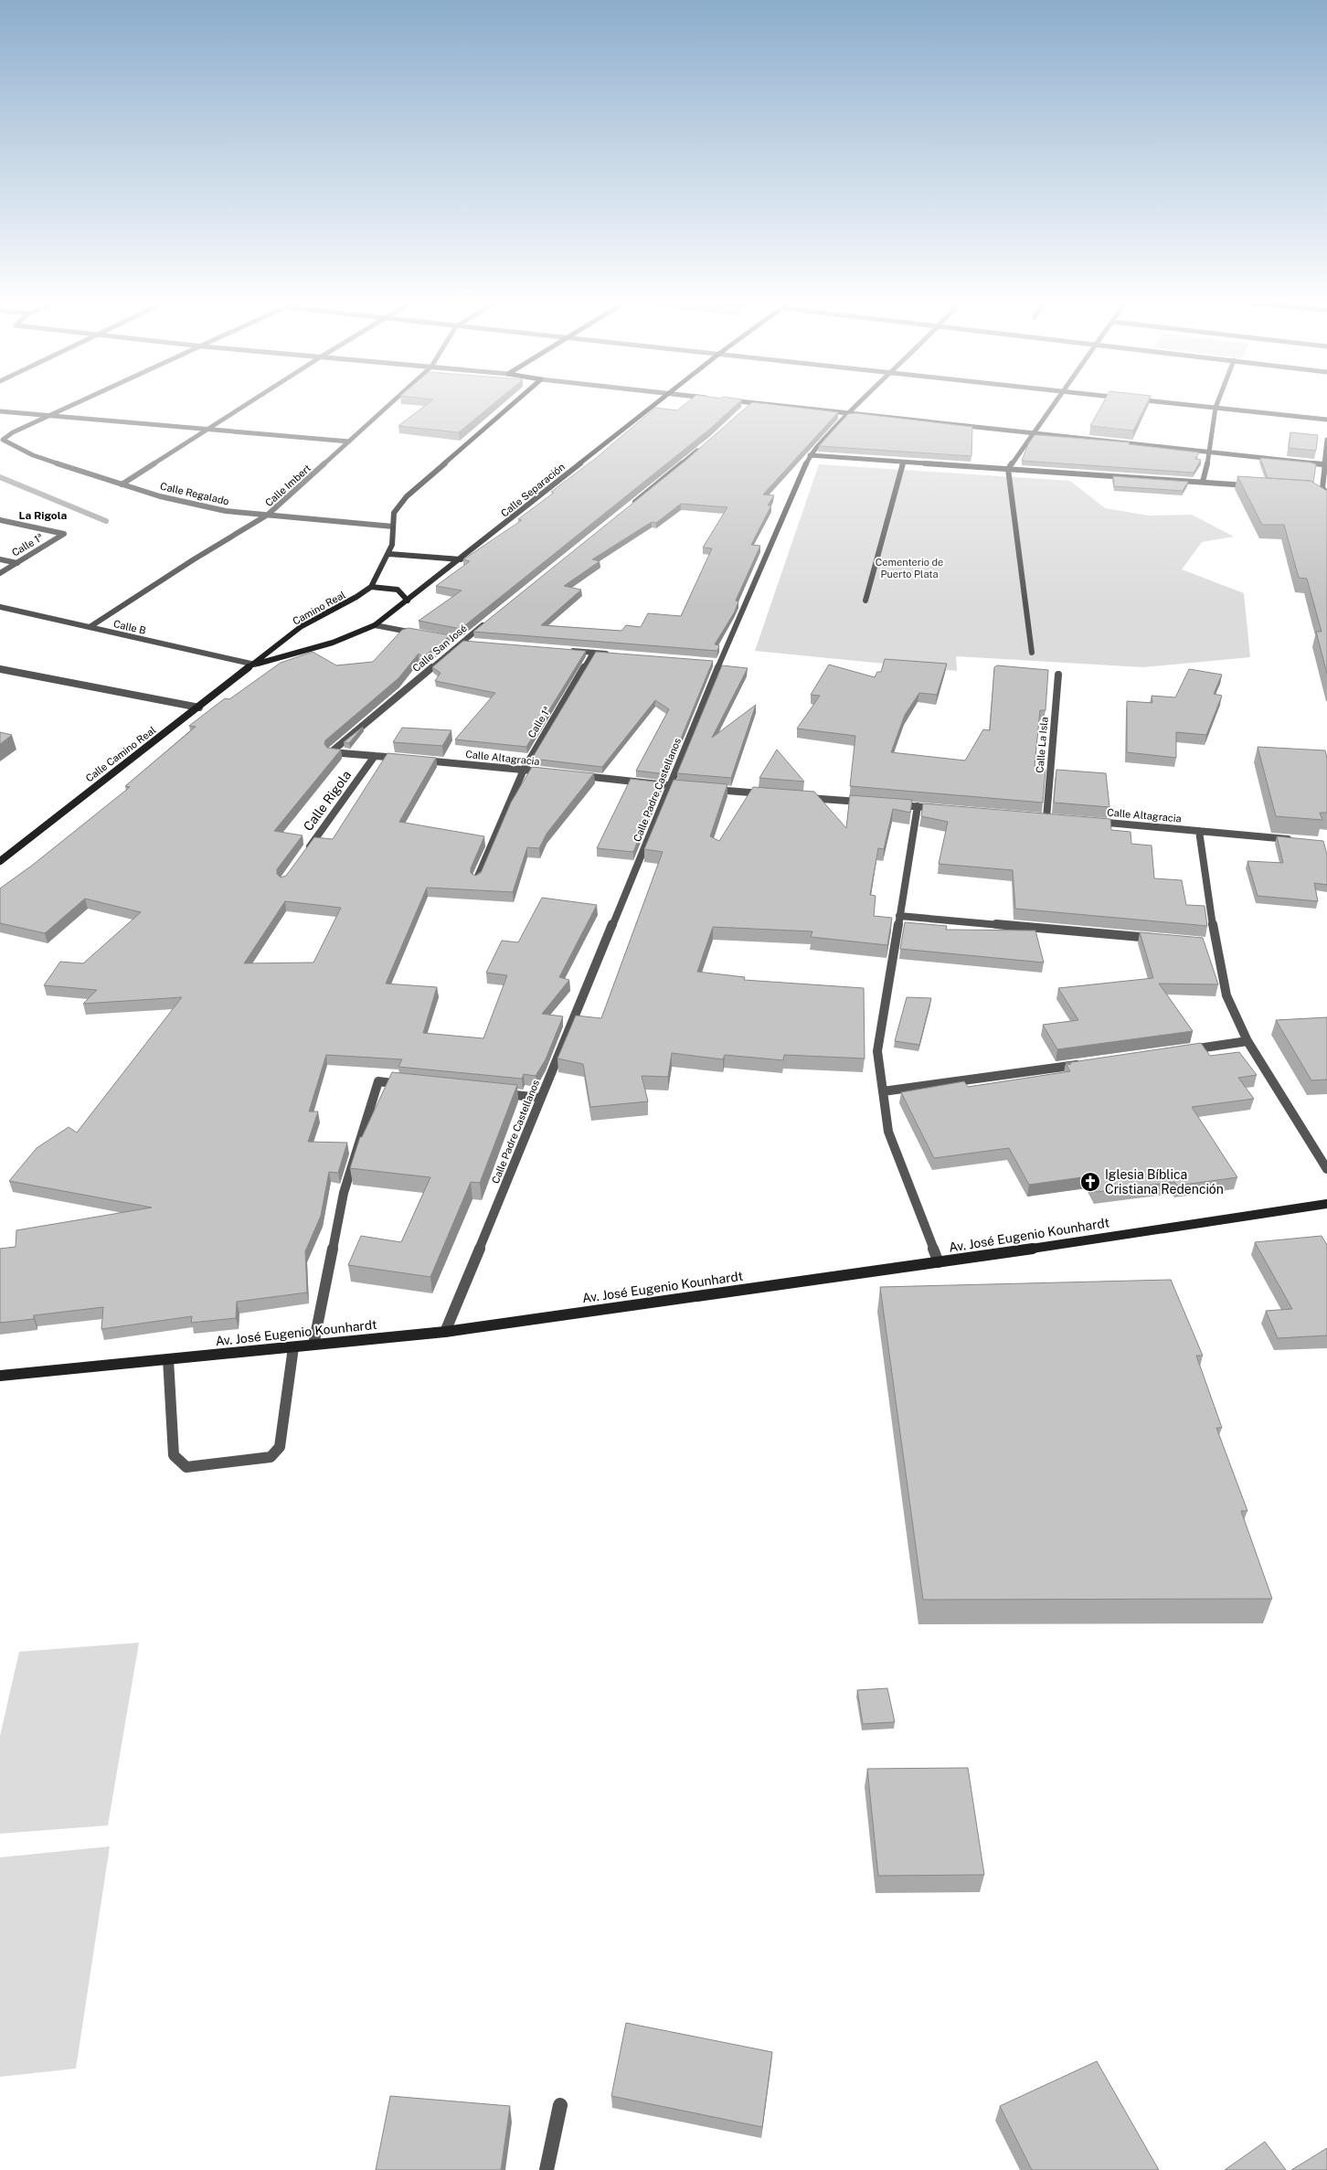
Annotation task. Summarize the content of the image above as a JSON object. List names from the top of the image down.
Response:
{
  "streets": {
    "street": [
      "Calle Imbert",
      "Calle Separación",
      "Calle Regalado",
      "Calle 1ª",
      "Camino Real",
      "Calle B",
      "Calle San José",
      "Calle La Isla",
      "Calle Camino Real",
      "Calle Altagracia",
      "Calle Padre Castellanos",
      "Calle Rigola",
      "Av. José Eugenio Kounhardt"
    ]
  },
  "crossings": [
    ["Calle Imbert", "Calle Regalado"],
    ["Calle Imbert", "Calle B"],
    ["Calle Separación", "Camino Real"],
    ["Calle Separación", "Calle B"],
    ["Calle Separación", "Calle Camino Real"],
    ["Calle 1ª", "Calle Altagracia"],
    ["Camino Real", "Calle B"],
    ["Camino Real", "Calle Camino Real"],
    ["Calle B", "Calle Camino Real"],
    ["Calle San José", "Calle Rigola"],
    ["Calle Padre Castellanos", "Av. José Eugenio Kounhardt"]
  ],
  "districts": ["La Rigola"],
  "parks": ["Cementerio de Puerto Plata"],
  "places": {
    "church": ["Iglesia Bíblica Cristiana Redención"]
  }
}
